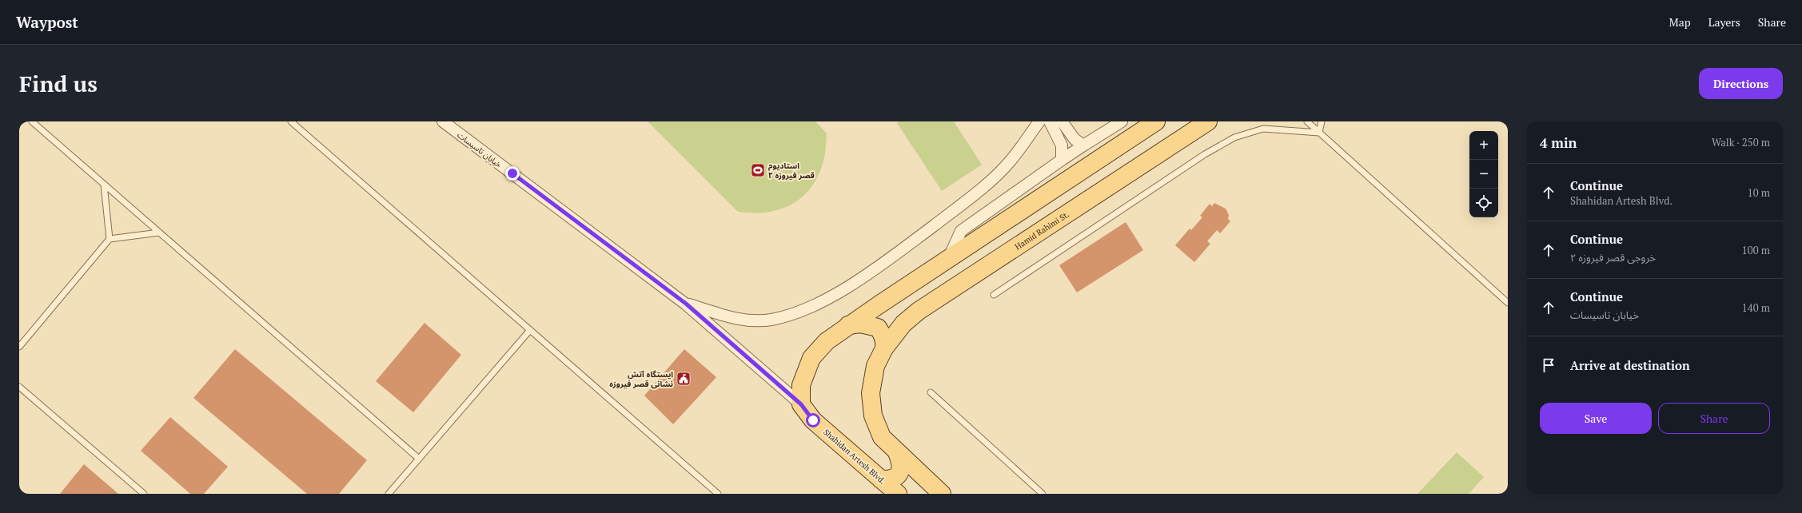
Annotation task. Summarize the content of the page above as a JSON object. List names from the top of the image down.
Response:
{
  "streets": {
    "main road": ["Hamid Rahimi St.", "Shahidan Artesh Blvd."],
    "street": ["خیابان تاسیسات"]
  },
  "crossings": [
    ["خیابان تاسیسات", "Shahidan Artesh Blvd."]
  ],
  "places": {
    "sports": ["استادیوم قصر فیروزه ۲"],
    "public building": ["ایستگاه آتش نشانی قصر فیروزه"]
  },
  "page": {
    "header": "Waypost",
    "nav": ["Map", "Layers", "Share"],
    "buttons": [
      "Directions",
      ["Save", "Share"]
    ],
    "title": "Find us",
    "heading": ["4 min", "Walk · 250 m"],
    "map_buttons": ["+", "−"],
    "list": [
      ["Continue", "Shahidan Artesh Blvd.", "10 m"],
      ["Continue", "خروجی قصر فیروزه ۲", "100 m"],
      ["Continue", "خیابان تاسیسات", "140 m"],
      "Arrive at destination"
    ]
  }
}
